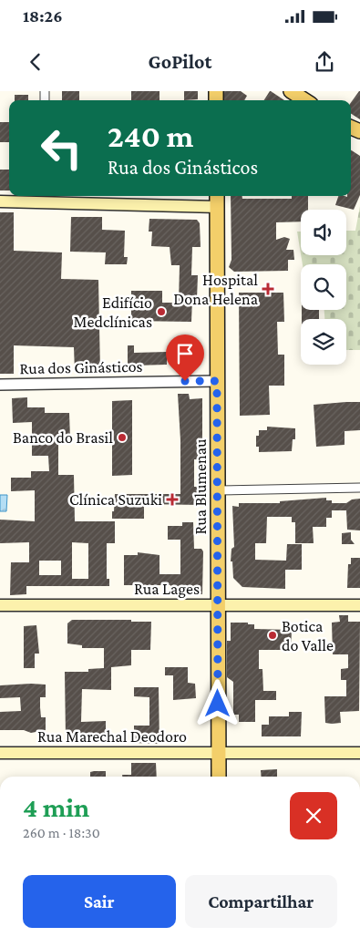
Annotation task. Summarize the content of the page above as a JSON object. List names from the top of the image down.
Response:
{
  "streets": {
    "main road": ["Rua Blumenau", "Rua Lages", "Rua Marechal Deodoro"],
    "street": ["Rua dos Ginásticos"]
  },
  "crossings": [
    ["Rua dos Ginásticos", "Rua Blumenau"],
    ["Rua Blumenau", "Rua Lages"],
    ["Rua Blumenau", "Rua Marechal Deodoro"]
  ],
  "places": {
    "health": ["Hospital Dona Helena", "Clínica Suzuki"],
    "other": ["Edifício Medclínicas", "Banco do Brasil", "Botica do Valle"]
  },
  "page": {
    "status": "18:26",
    "header": "GoPilot",
    "turn": ["240 m", "Rua dos Ginásticos"],
    "heading": ["4 min", "260 m · 18:30"],
    "buttons": ["Sair", "Compartilhar"]
  }
}
